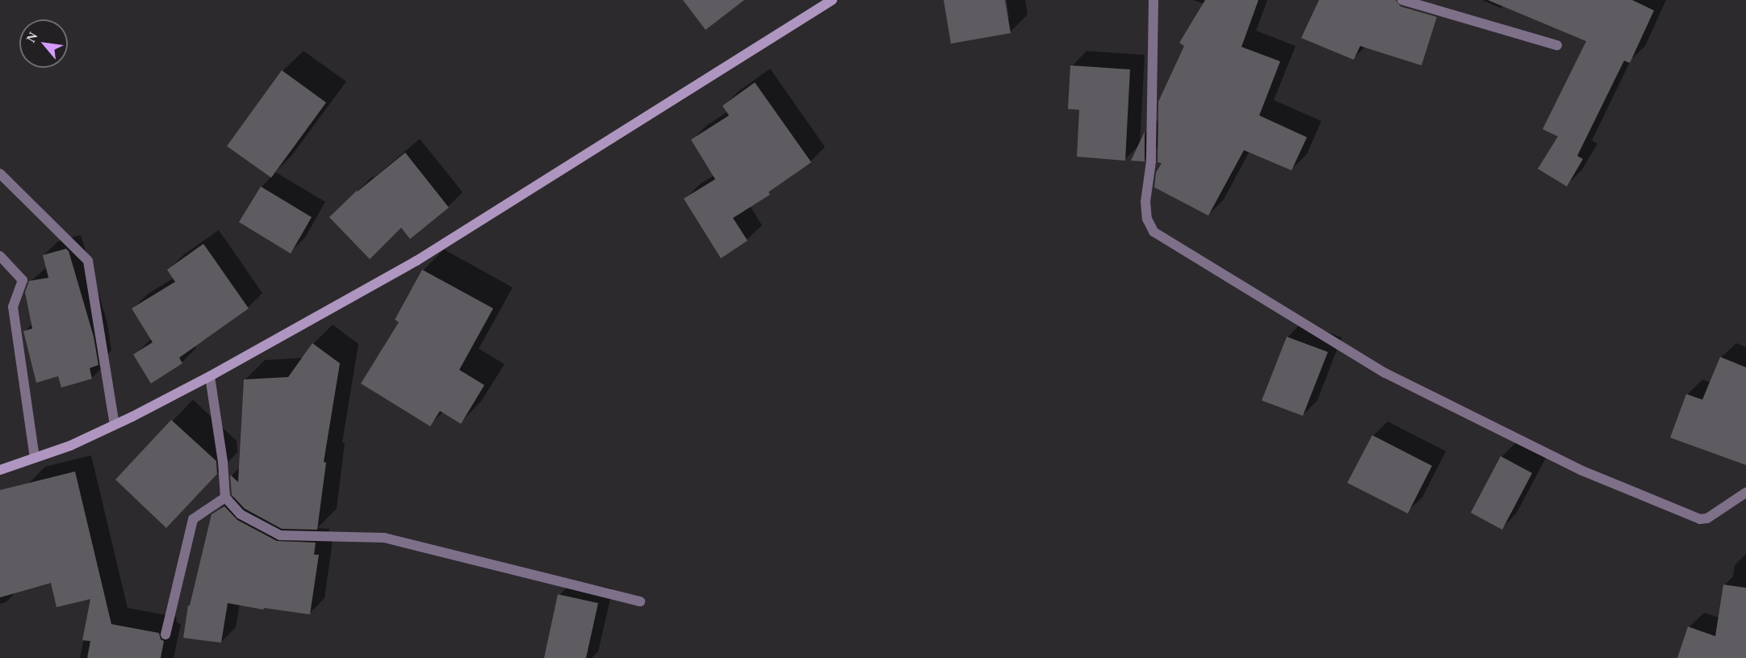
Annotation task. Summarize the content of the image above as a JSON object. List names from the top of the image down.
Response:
{
  "north": "top left"
}
